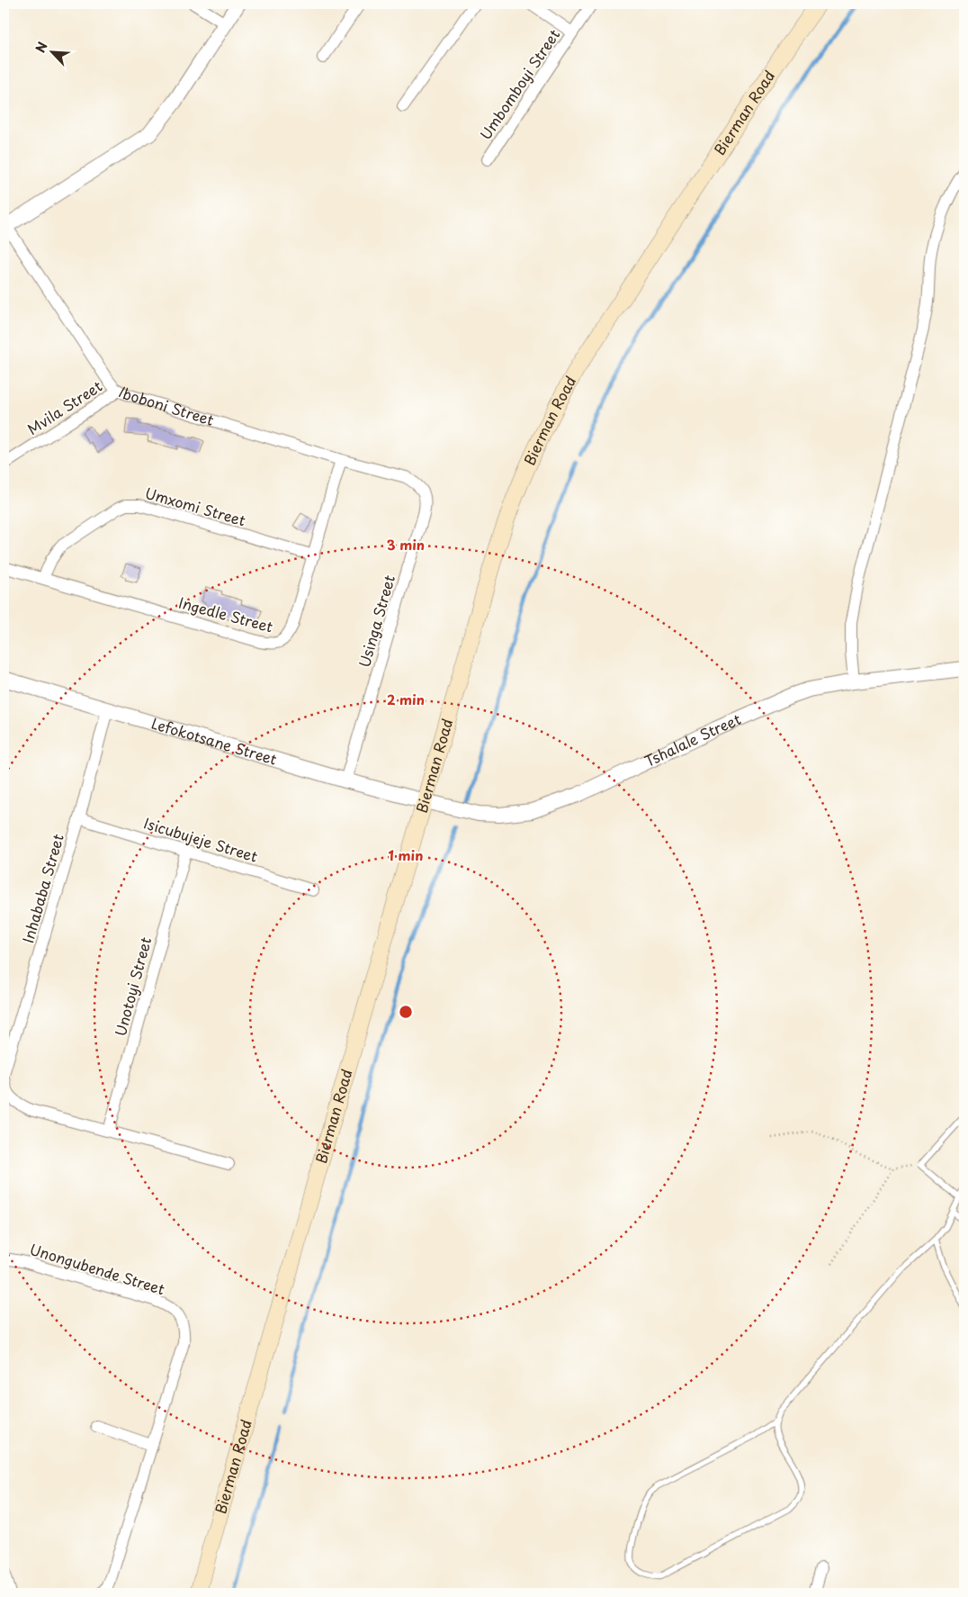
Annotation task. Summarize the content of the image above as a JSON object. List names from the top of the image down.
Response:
{
  "streets": {
    "main road": ["Bierman Road"],
    "street": [
      "Umbomboyi Street",
      "Iboboni Street",
      "Mvila Street",
      "Umxomi Street",
      "Ingedle Street",
      "Usinga Street",
      "Tshalale Street",
      "Lefokotsane Street",
      "Isicubujeje Street",
      "Inhababa Street",
      "Unotoyi Street",
      "Unongubende Street"
    ]
  },
  "crossings": [
    ["Bierman Road", "Tshalale Street"],
    ["Bierman Road", "Lefokotsane Street"],
    ["Iboboni Street", "Mvila Street"],
    ["Iboboni Street", "Ingedle Street"],
    ["Iboboni Street", "Usinga Street"],
    ["Umxomi Street", "Ingedle Street"],
    ["Usinga Street", "Lefokotsane Street"],
    ["Tshalale Street", "Lefokotsane Street"],
    ["Lefokotsane Street", "Inhababa Street"],
    ["Isicubujeje Street", "Inhababa Street"],
    ["Isicubujeje Street", "Unotoyi Street"],
    ["Inhababa Street", "Unotoyi Street"]
  ],
  "north": "top left",
  "rings": ["3 min", "2 min", "1 min"]
}
